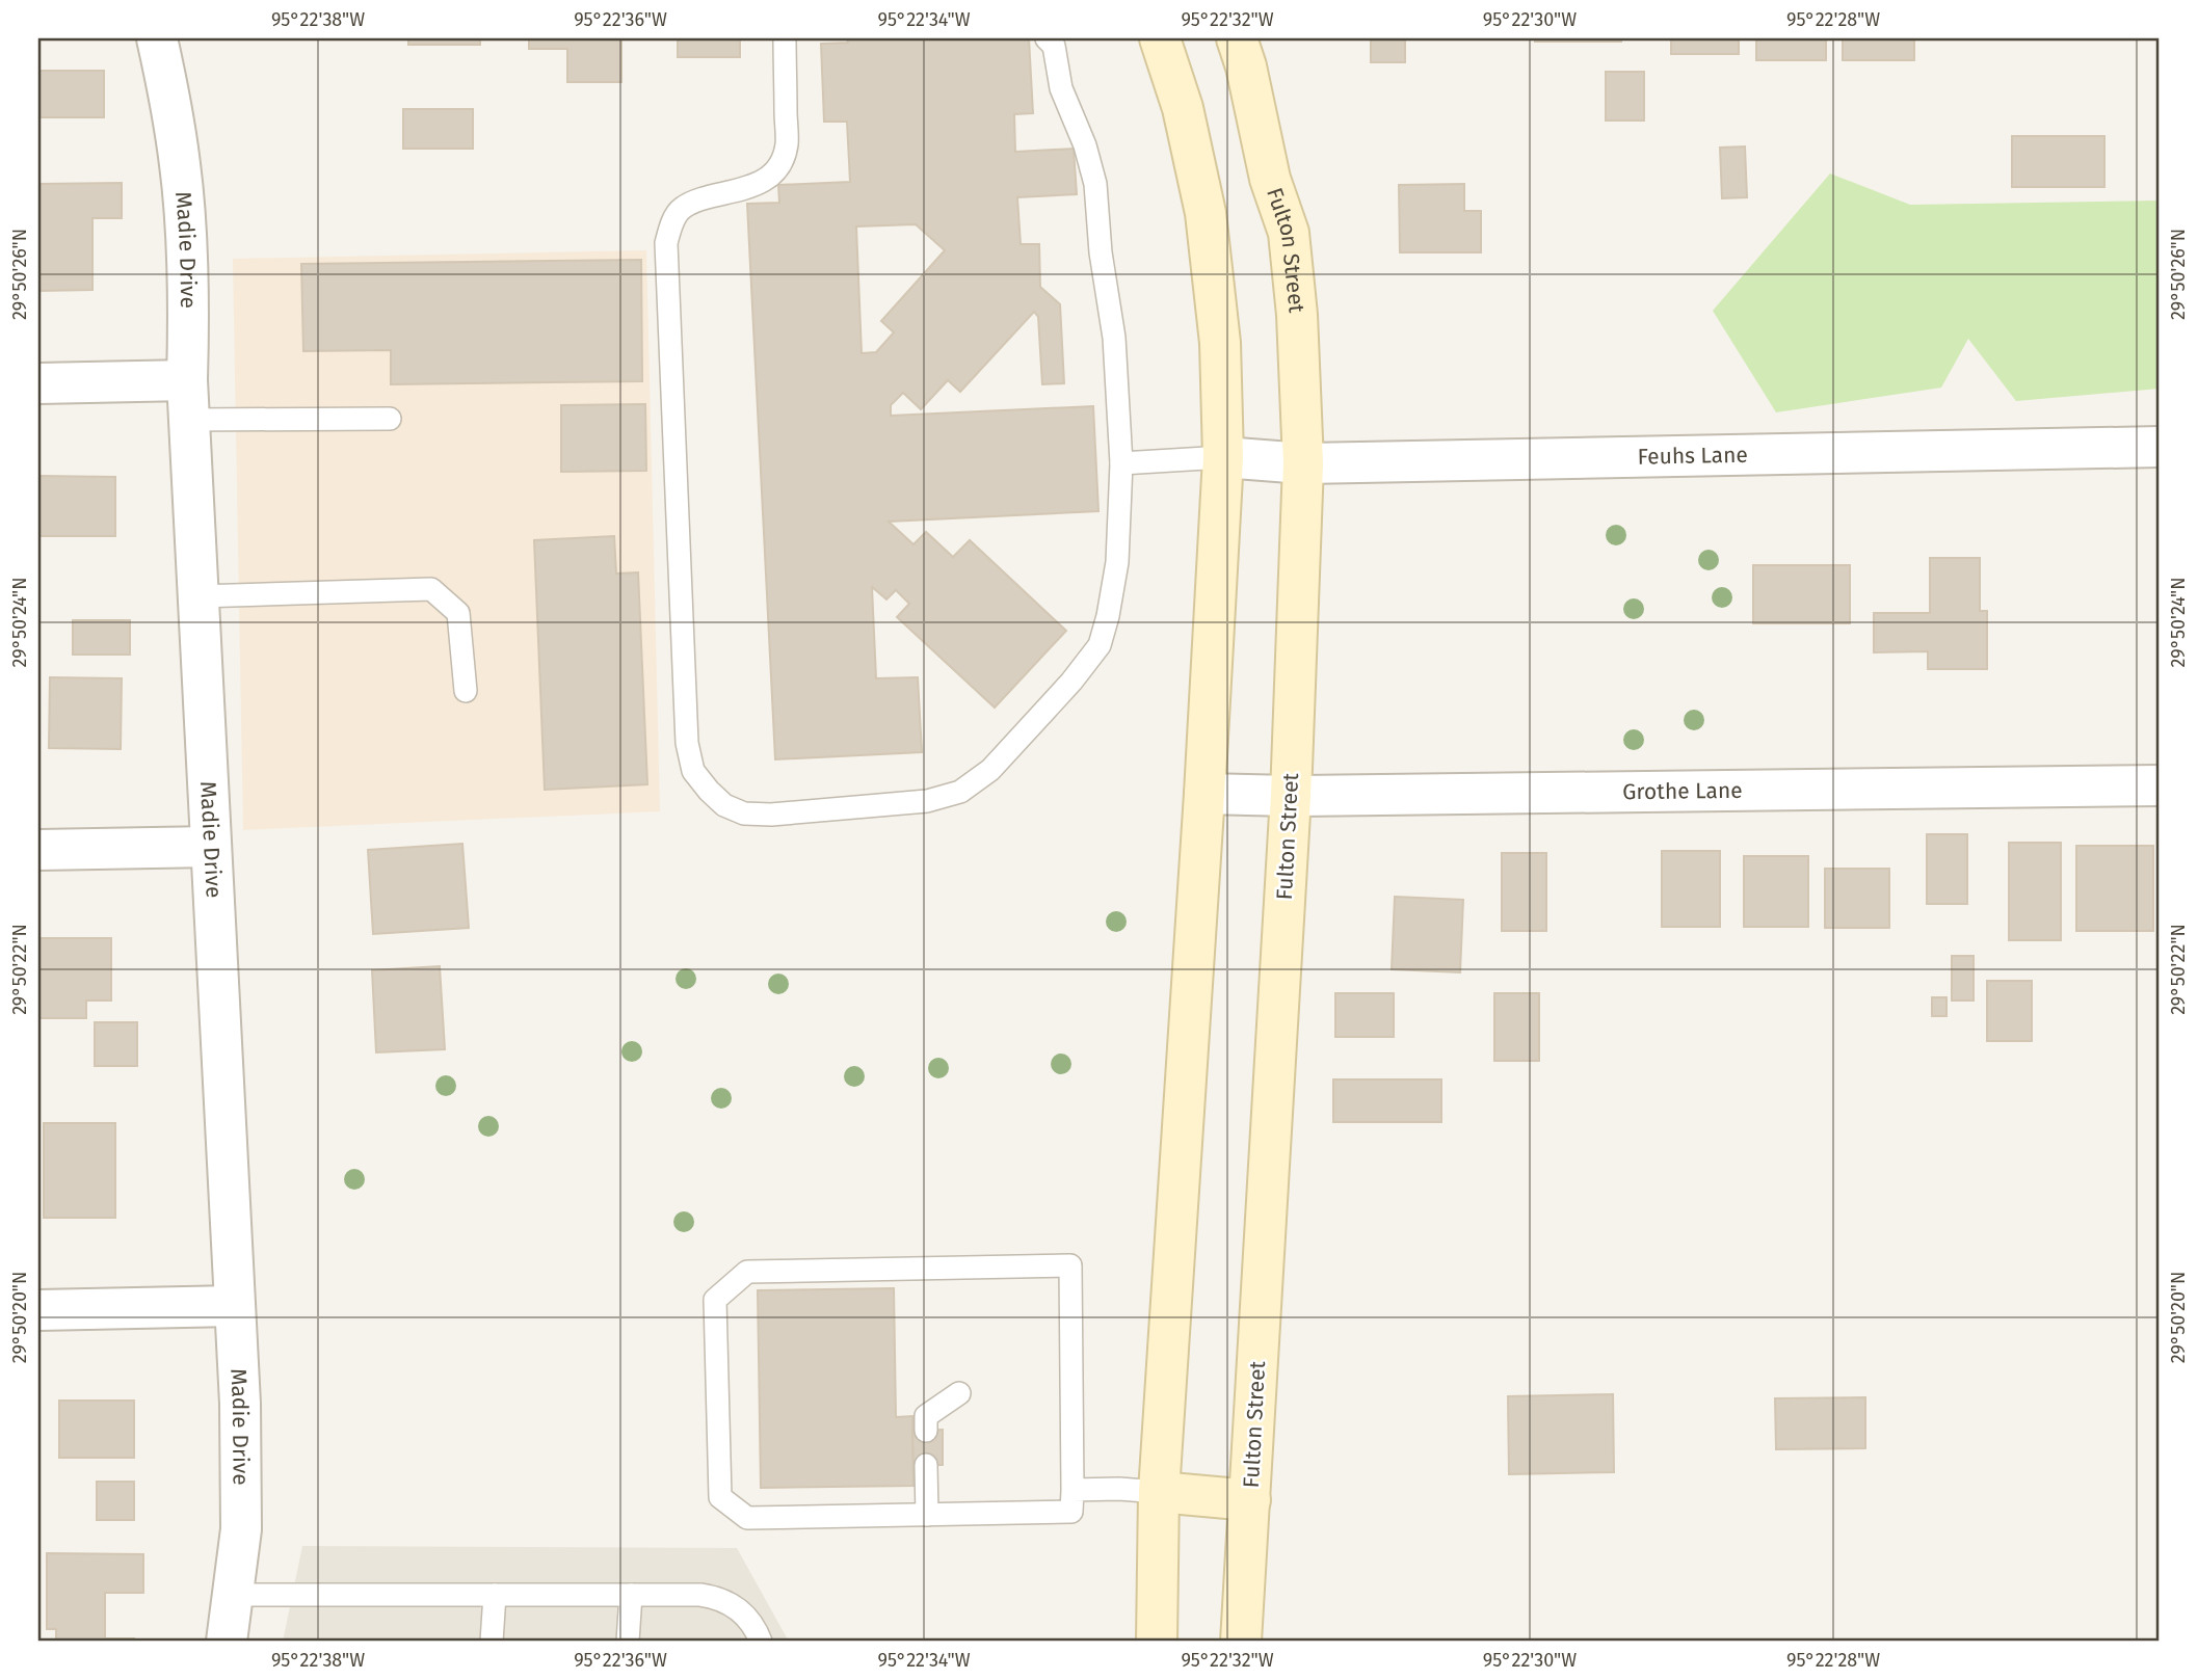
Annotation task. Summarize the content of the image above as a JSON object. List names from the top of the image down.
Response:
{
  "streets": {
    "main road": ["Fulton Street"],
    "street": ["Madie Drive", "Feuhs Lane", "Grothe Lane"]
  },
  "crossings": [
    ["Fulton Street", "Feuhs Lane"],
    ["Fulton Street", "Grothe Lane"]
  ],
  "coordinates": [
    "95°22'38\"W",
    "95°22'36\"W",
    "95°22'34\"W",
    "95°22'32\"W",
    "95°22'30\"W",
    "95°22'28\"W",
    "29°50'26\"N",
    "29°50'24\"N",
    "29°50'22\"N",
    "29°50'20\"N"
  ]
}
